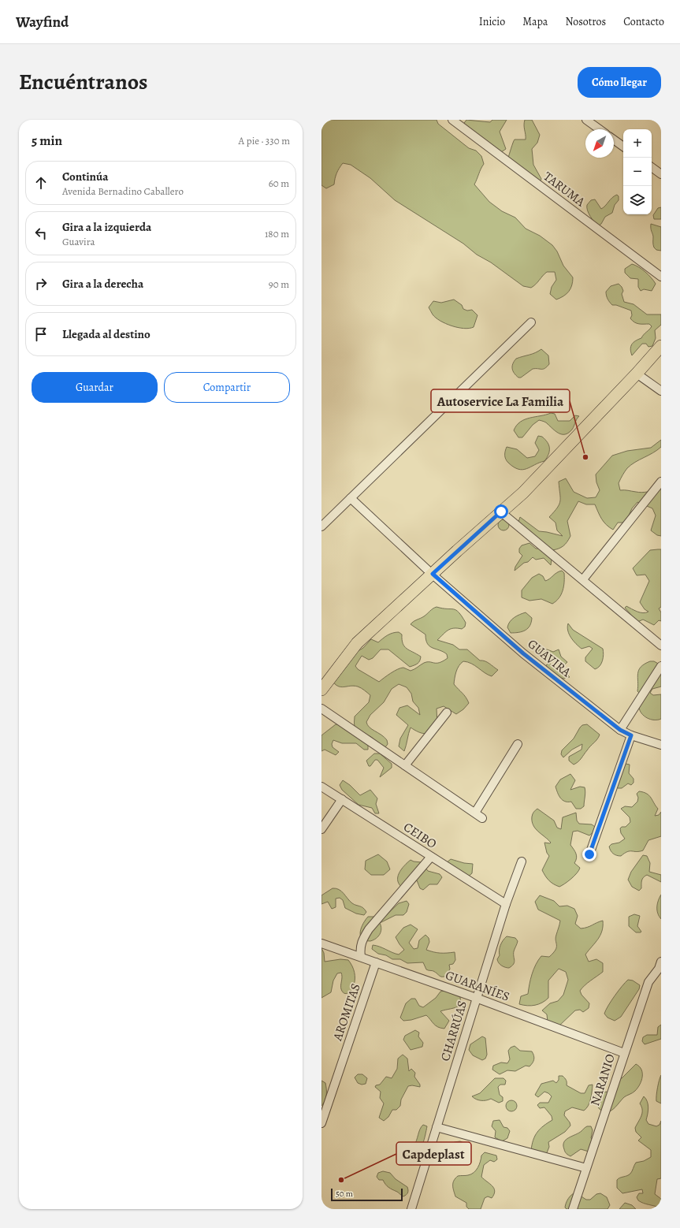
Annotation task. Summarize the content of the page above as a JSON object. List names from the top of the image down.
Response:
{
  "streets": {
    "street": [
      "TARUMA",
      "GUAVIRA",
      "CEIBO",
      "GUARANÍES",
      "AROMITAS",
      "CHARRÚAS",
      "NARANIO"
    ]
  },
  "crossings": [
    ["CEIBO", "CHARRÚAS"],
    ["GUARANÍES", "AROMITAS"],
    ["GUARANÍES", "CHARRÚAS"],
    ["GUARANÍES", "NARANIO"]
  ],
  "places": ["Autoservice La Familia", "Capdeplast"],
  "scale_bar": "50 m",
  "north": "bottom left",
  "page": {
    "header": "Wayfind",
    "nav": [
      "Inicio",
      "Mapa",
      "Nosotros",
      "Contacto"
    ],
    "title": "Encuéntranos",
    "buttons": [
      "Cómo llegar",
      ["Guardar", "Compartir"]
    ],
    "heading": ["5 min", "A pie · 330 m"],
    "map_buttons": ["+", "−"],
    "list": [
      ["Continúa", "Avenida Bernadino Caballero", "60 m"],
      ["Gira a la izquierda", "Guavira", "180 m"],
      ["Gira a la derecha", "90 m"],
      "Llegada al destino"
    ],
    "scale": "50 m"
  }
}
